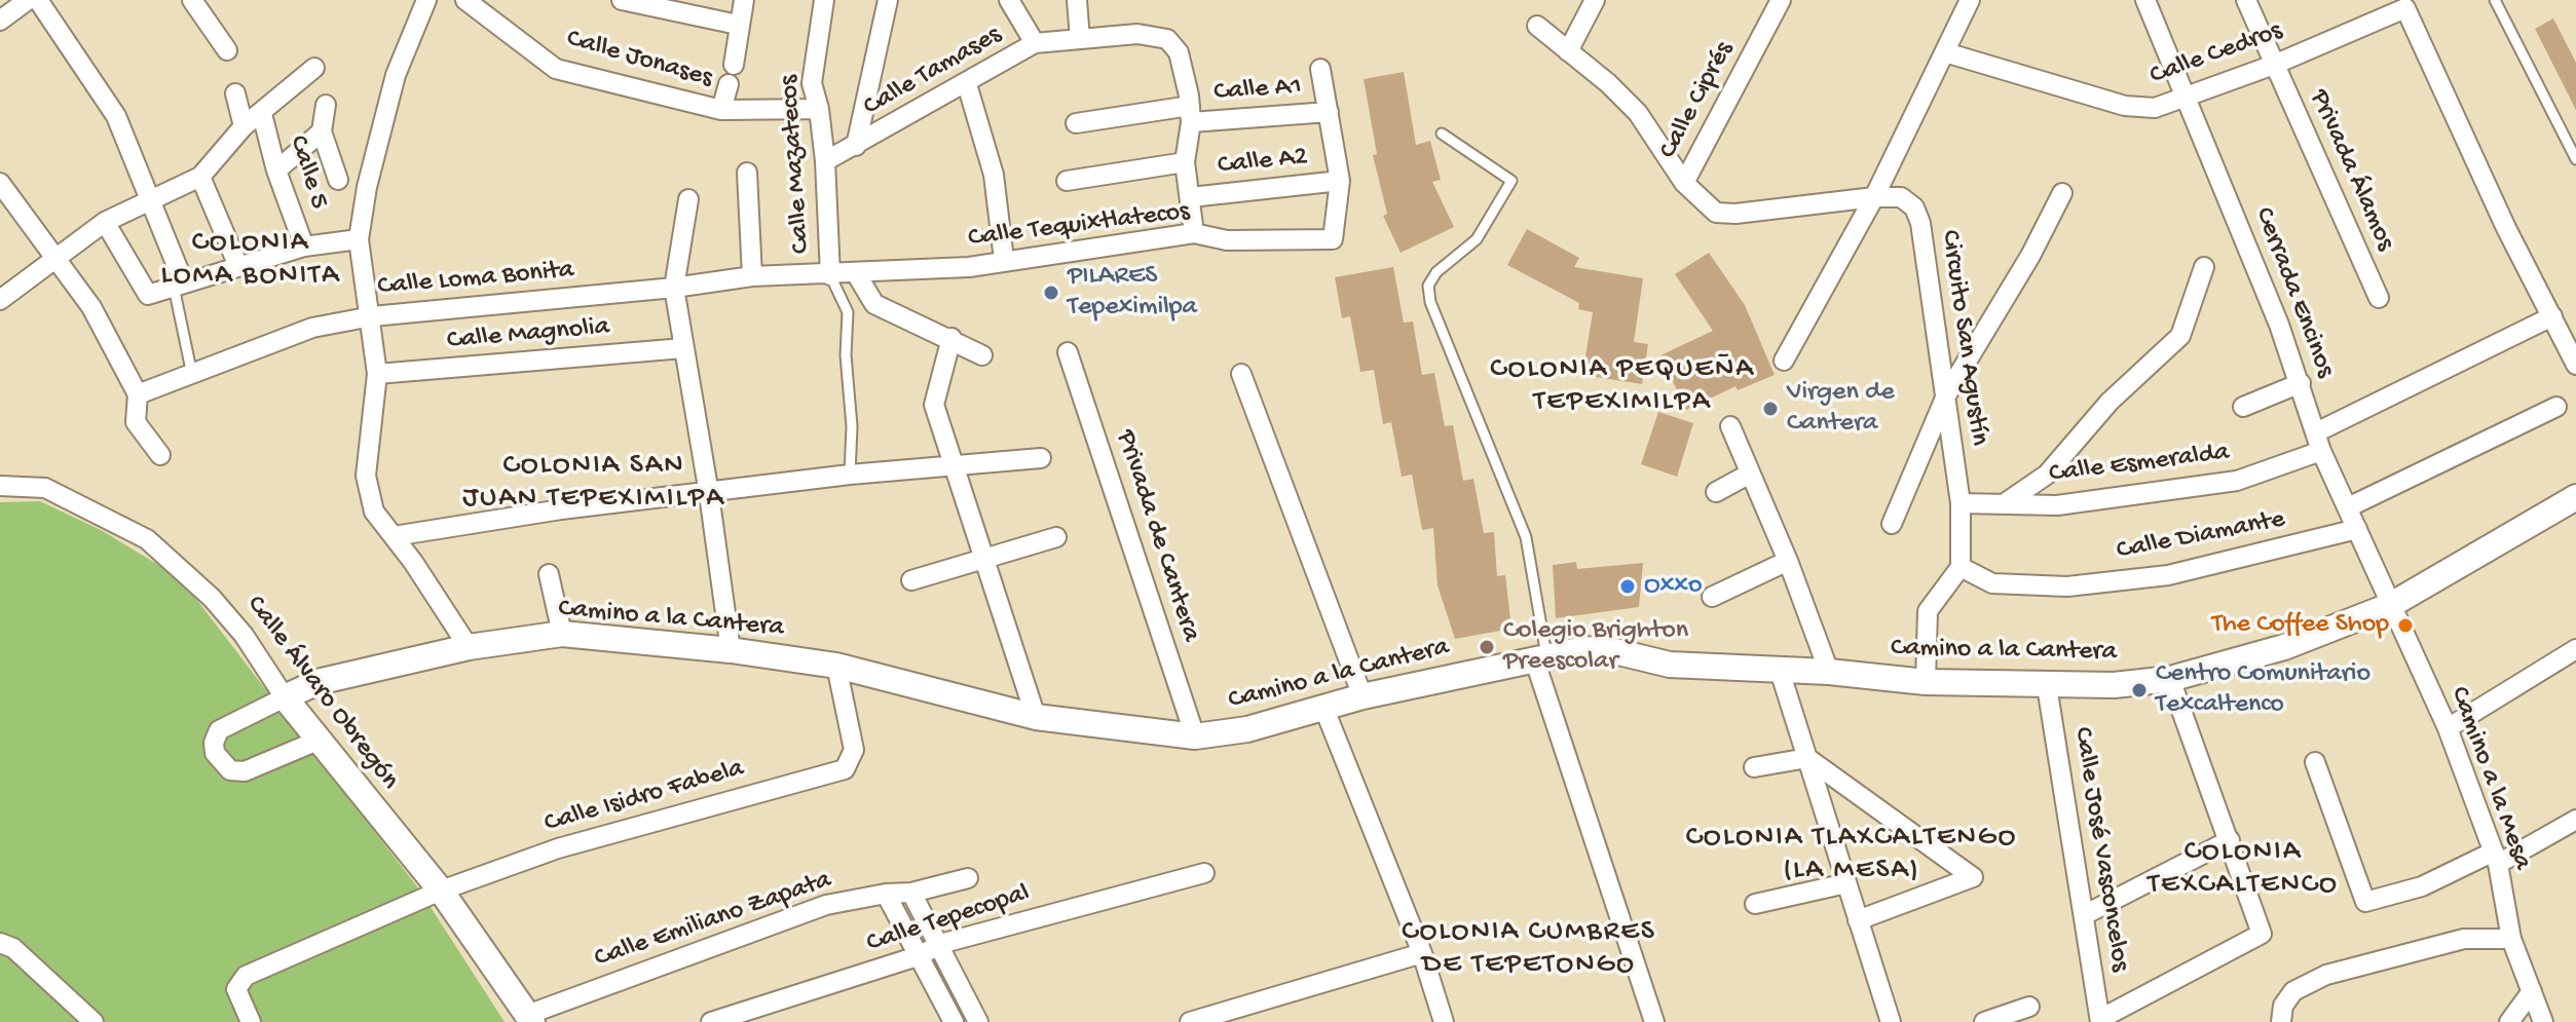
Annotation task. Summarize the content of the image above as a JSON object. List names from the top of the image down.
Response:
{
  "streets": {
    "street": [
      "Calle Cedros",
      "Calle Jonases",
      "Calle Tamases",
      "Calle A1",
      "Calle Ciprés",
      "Calle A2",
      "Calle Mazatecos",
      "Privada Álamos",
      "Calle 5",
      "Calle Tequixtlatecos",
      "Calle Loma Bonita",
      "Cerrada Encinos",
      "Calle Magnolia",
      "Circuito San Agustín",
      "Calle Esmeralda",
      "Privada de Cantera",
      "Calle Diamante",
      "Camino a la Cantera",
      "Calle Álvaro Obregón",
      "Camino a la Mesa",
      "Calle Isidro Fabela",
      "Calle José Vasconcelos",
      "Calle Tepecopal",
      "Calle Emiliano Zapata"
    ]
  },
  "crossings": [
    ["Calle Cedros", "Privada Álamos"],
    ["Calle Cedros", "Cerrada Encinos"],
    ["Calle Cedros", "Calle Esmeralda"],
    ["Calle Jonases", "Calle Mazatecos"],
    ["Calle Tamases", "Calle A1"],
    ["Calle Tamases", "Calle Mazatecos"],
    ["Calle Ciprés", "Circuito San Agustín"],
    ["Calle A2", "Calle Tequixtlatecos"],
    ["Calle Mazatecos", "Calle Tequixtlatecos"],
    ["Calle Mazatecos", "Calle Loma Bonita"],
    ["Calle Tequixtlatecos", "Calle Loma Bonita"],
    ["Cerrada Encinos", "Calle Esmeralda"],
    ["Cerrada Encinos", "Calle Diamante"],
    ["Cerrada Encinos", "Camino a la Cantera"],
    ["Cerrada Encinos", "Camino a la Mesa"],
    ["Circuito San Agustín", "Calle Esmeralda"],
    ["Circuito San Agustín", "Calle Diamante"],
    ["Privada de Cantera", "Camino a la Cantera"],
    ["Camino a la Cantera", "Calle Álvaro Obregón"],
    ["Camino a la Cantera", "Camino a la Mesa"],
    ["Camino a la Cantera", "Calle Isidro Fabela"],
    ["Camino a la Cantera", "Calle José Vasconcelos"],
    ["Calle Álvaro Obregón", "Calle Isidro Fabela"],
    ["Calle Álvaro Obregón", "Calle Emiliano Zapata"]
  ],
  "districts": [
    "COLONIA LOMA BONITA",
    "COLONIA PEQUEÑA TEPEXIMILPA",
    "COLONIA SAN JUAN TEPEXIMILPA",
    "COLONIA TLAXCALTENGO (LA MESA)",
    "COLONIA TEXCALTENCO",
    "COLONIA CUMBRES DE TEPETONGO"
  ],
  "places": [
    "PILARES Tepeximilpa",
    "Virgen de Cantera",
    "Oxxo",
    "The Coffee Shop",
    "Colegio Brighton Preescolar",
    "Centro Comunitario Texcaltenco"
  ]
}
